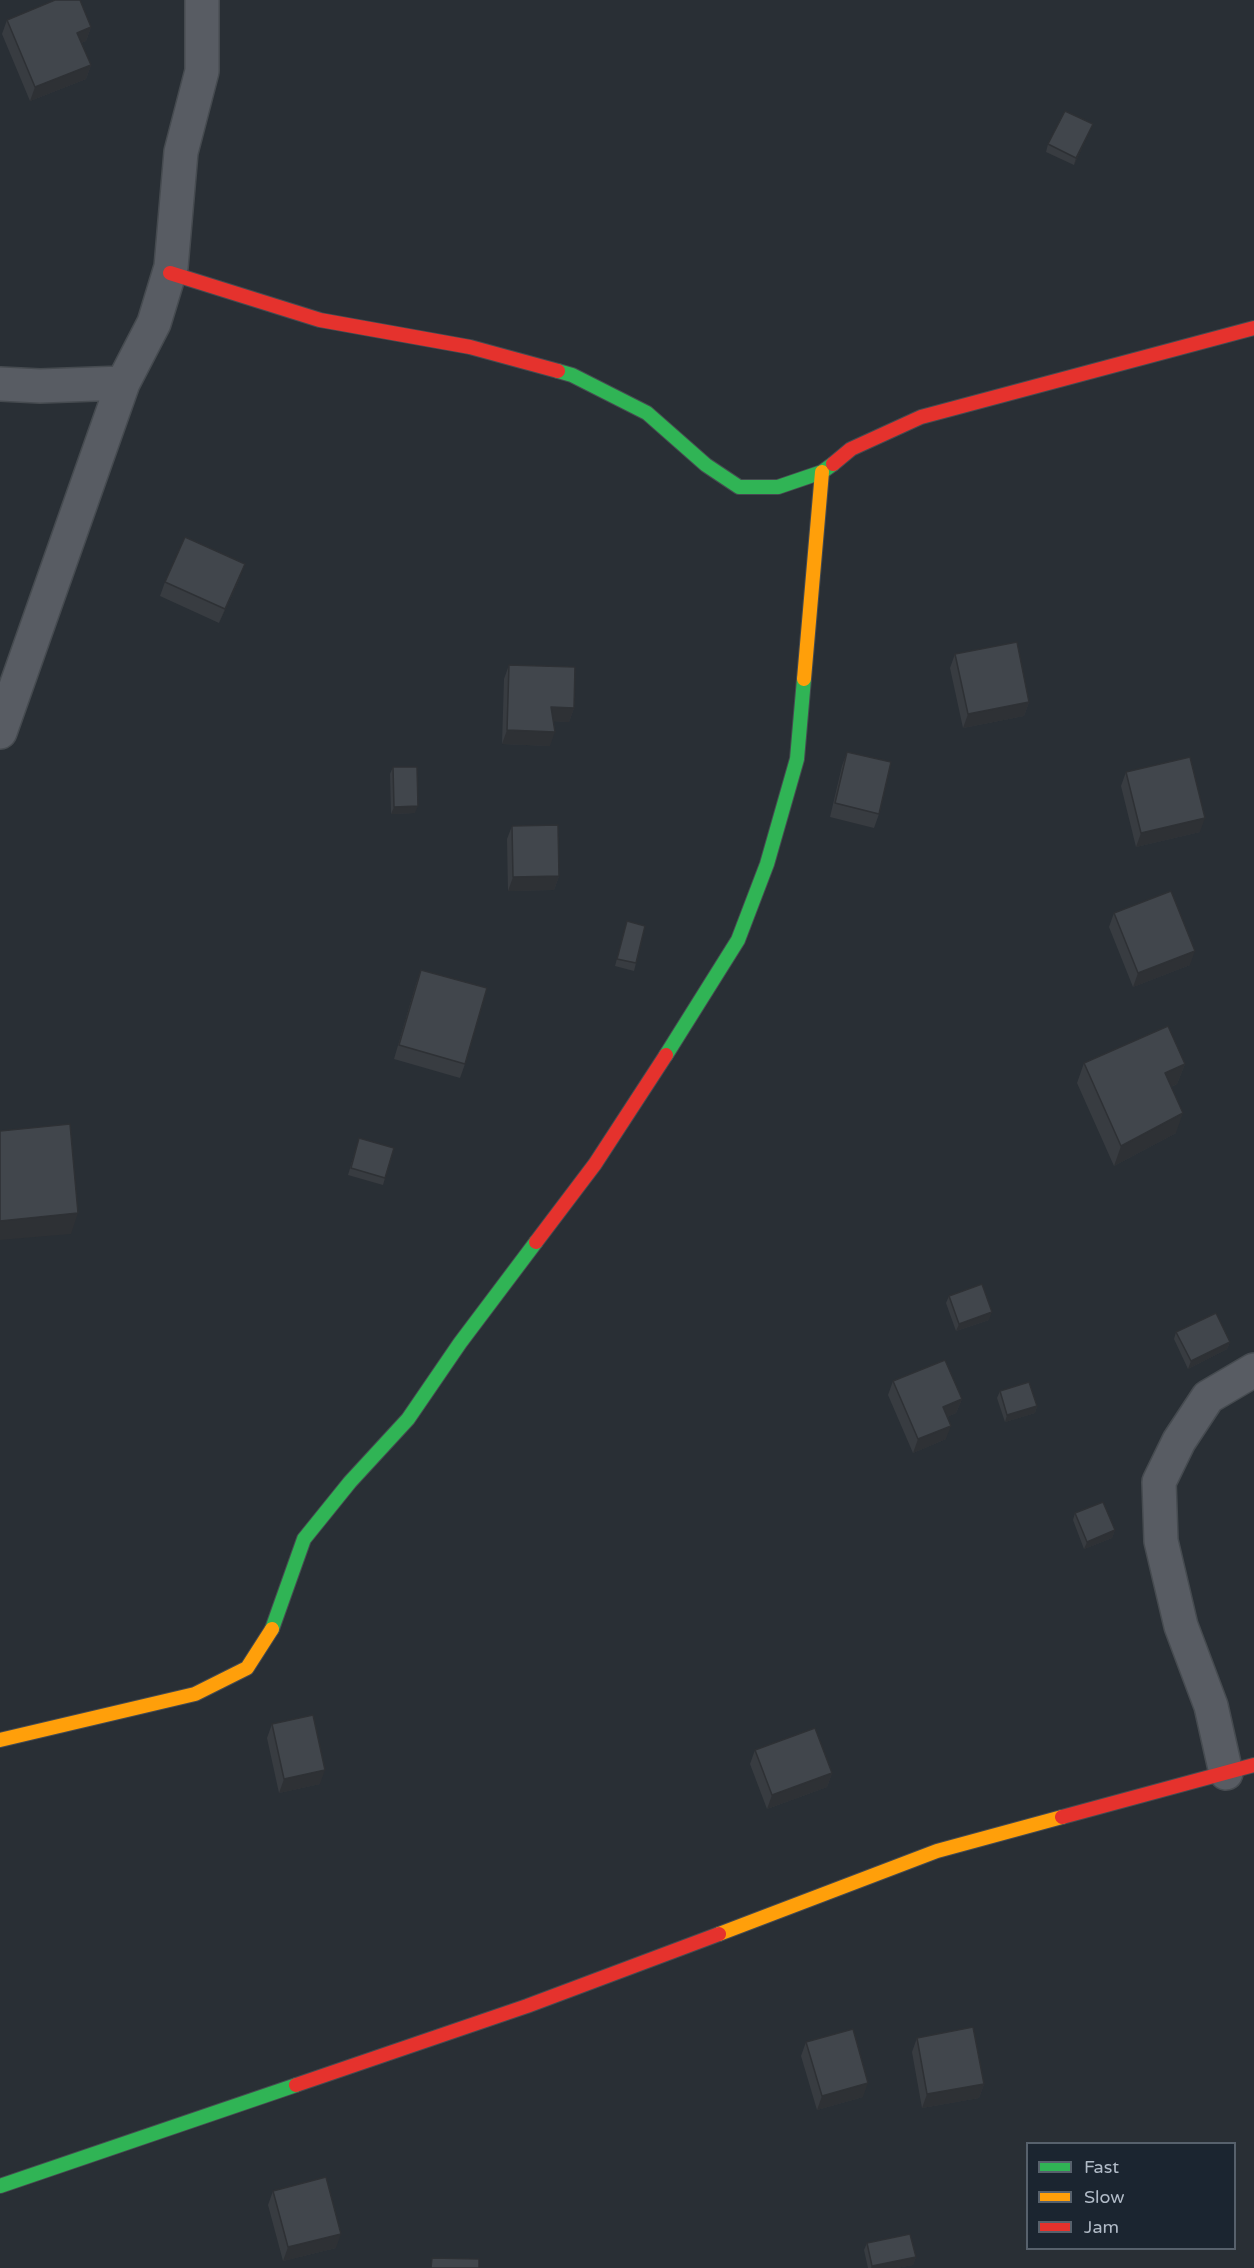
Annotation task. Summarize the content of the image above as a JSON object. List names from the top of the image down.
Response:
{
  "legend": ["Fast", "Slow", "Jam"]
}
